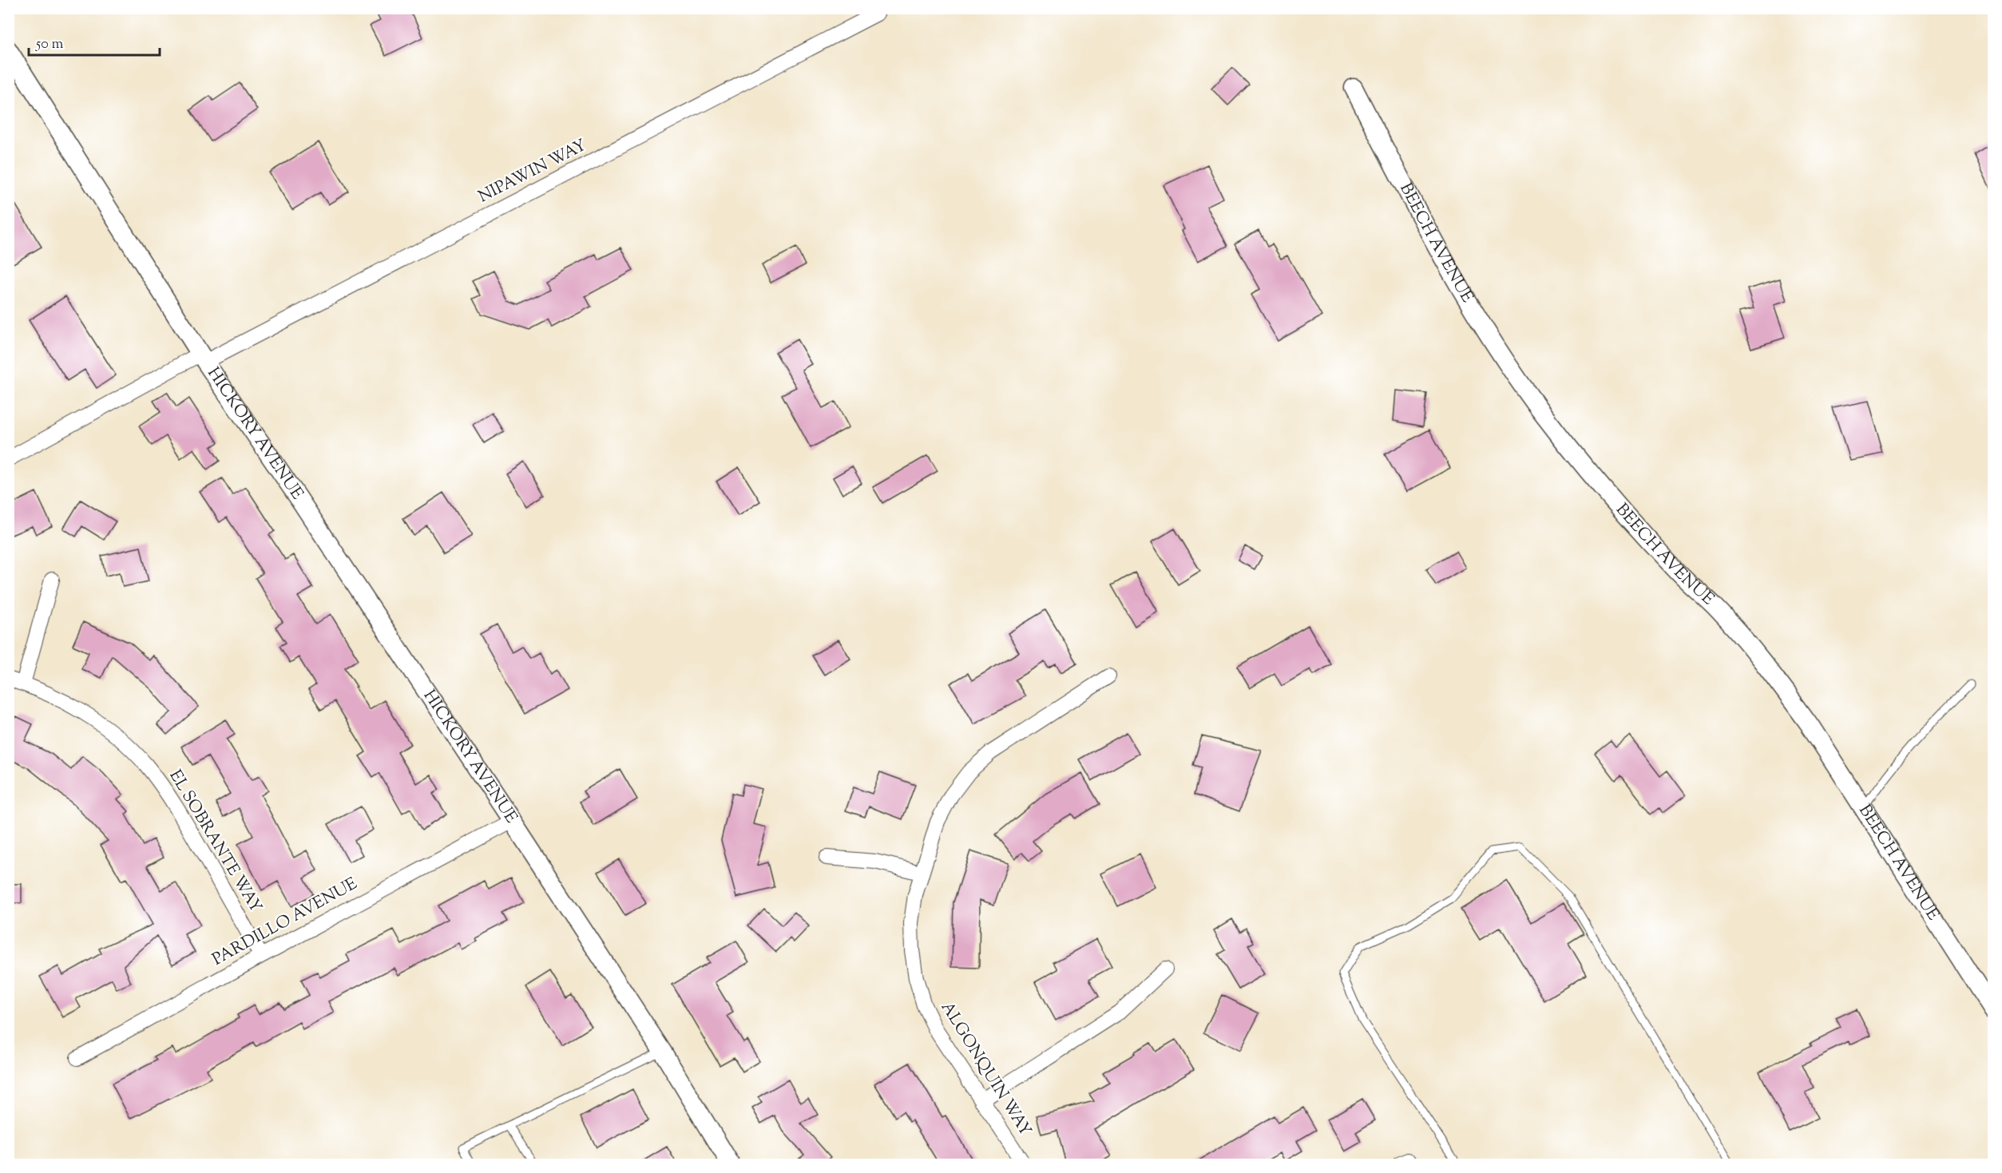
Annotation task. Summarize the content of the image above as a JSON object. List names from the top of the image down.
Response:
{
  "streets": {
    "street": [
      "NIPAWIN WAY",
      "BEECH AVENUE",
      "HICKORY AVENUE",
      "EL SOBRANTE WAY",
      "PARDILLO AVENUE",
      "ALGONQUIN WAY"
    ]
  },
  "crossings": [
    ["NIPAWIN WAY", "HICKORY AVENUE"],
    ["HICKORY AVENUE", "PARDILLO AVENUE"],
    ["EL SOBRANTE WAY", "PARDILLO AVENUE"]
  ],
  "scale_bar": "50 m"
}
